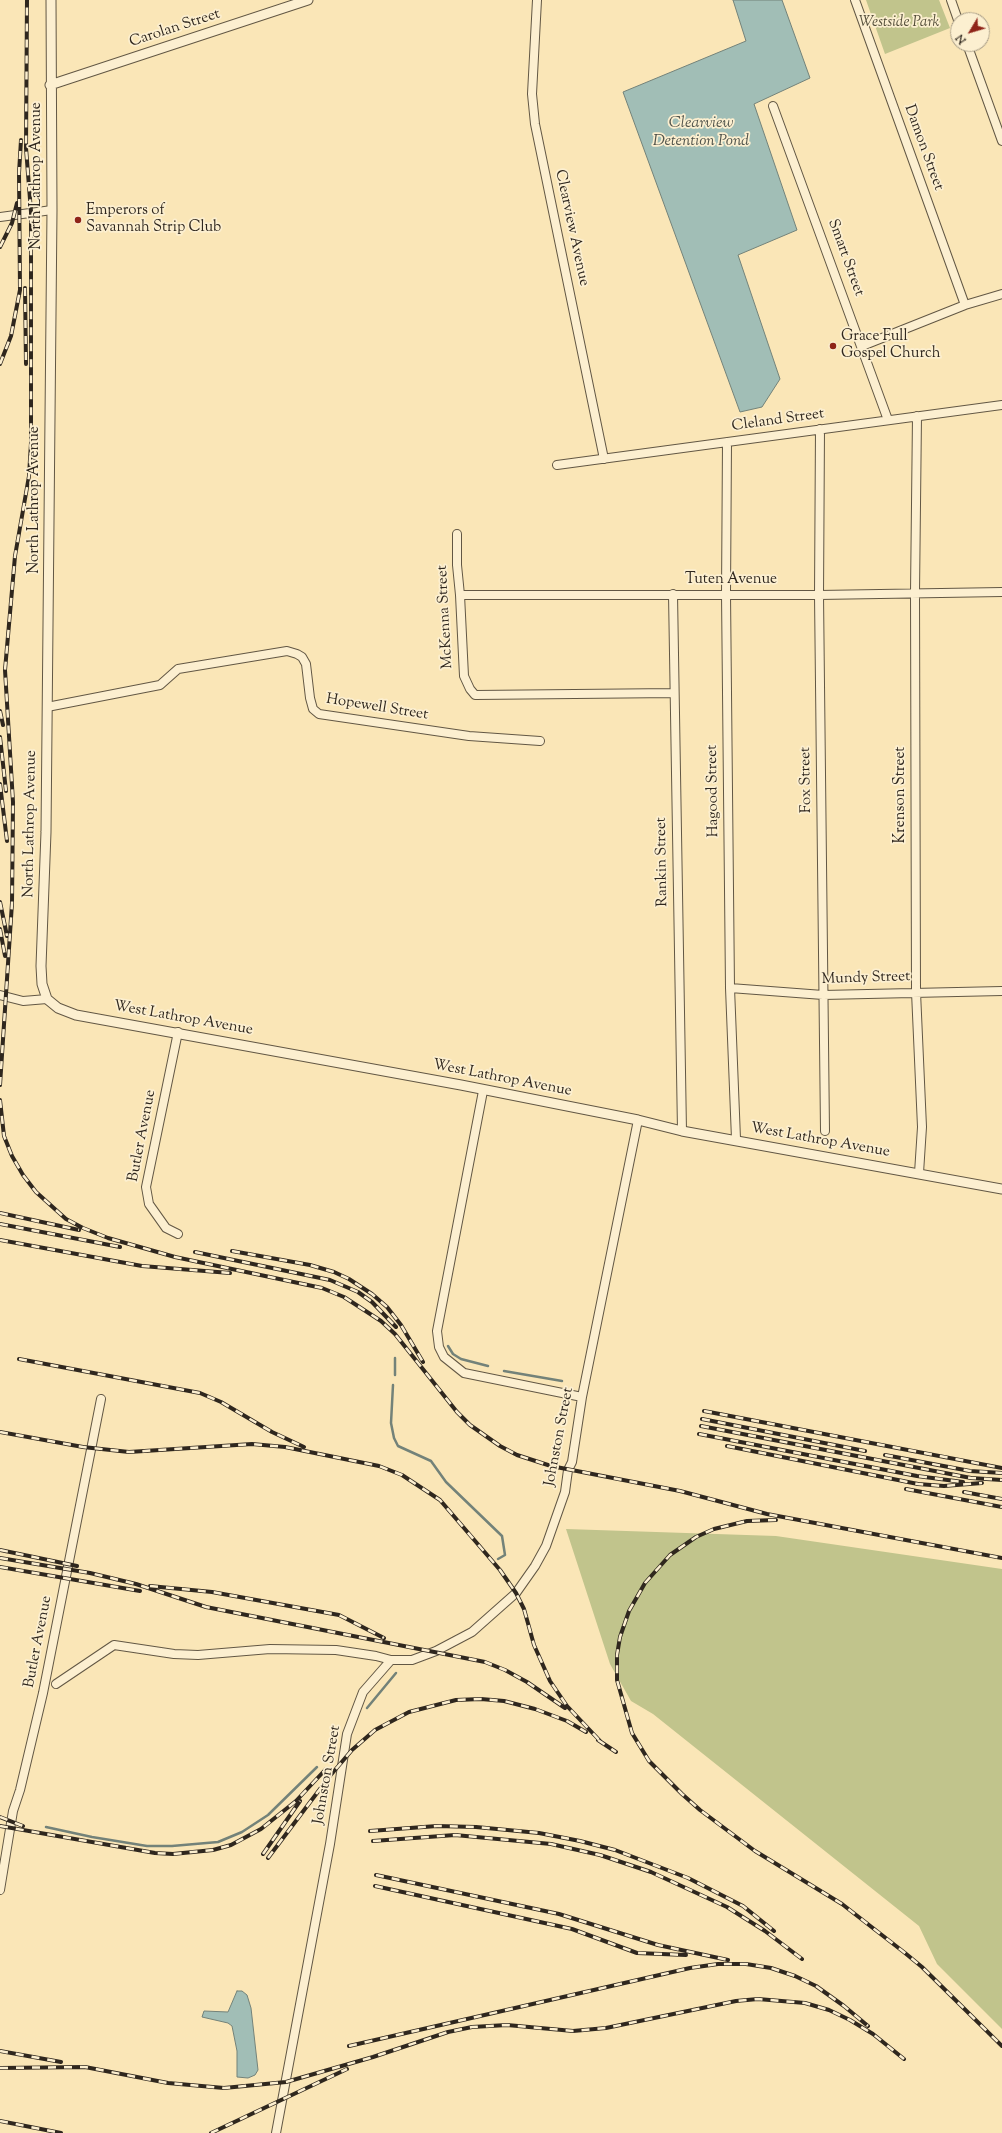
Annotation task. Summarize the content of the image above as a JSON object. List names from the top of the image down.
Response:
{
  "streets": {
    "street": [
      "Carolan Street",
      "Damon Street",
      "North Lathrop Avenue",
      "Clearview Avenue",
      "Smart Street",
      "Cleland Street",
      "Tuten Avenue",
      "McKenna Street",
      "Hopewell Street",
      "Fox Street",
      "Hagood Street",
      "Krenson Street",
      "Rankin Street",
      "Mundy Street",
      "West Lathrop Avenue",
      "Butler Avenue",
      "Johnston Street"
    ]
  },
  "crossings": [
    ["Carolan Street", "North Lathrop Avenue"],
    ["North Lathrop Avenue", "Hopewell Street"],
    ["North Lathrop Avenue", "West Lathrop Avenue"],
    ["Clearview Avenue", "Cleland Street"],
    ["Smart Street", "Cleland Street"],
    ["Cleland Street", "Fox Street"],
    ["Cleland Street", "Hagood Street"],
    ["Cleland Street", "Krenson Street"],
    ["Tuten Avenue", "McKenna Street"],
    ["Tuten Avenue", "Fox Street"],
    ["Tuten Avenue", "Hagood Street"],
    ["Tuten Avenue", "Krenson Street"],
    ["Tuten Avenue", "Rankin Street"],
    ["McKenna Street", "Rankin Street"],
    ["Fox Street", "Mundy Street"],
    ["Hagood Street", "Mundy Street"],
    ["Hagood Street", "West Lathrop Avenue"],
    ["Krenson Street", "Mundy Street"],
    ["Krenson Street", "West Lathrop Avenue"],
    ["Rankin Street", "West Lathrop Avenue"],
    ["West Lathrop Avenue", "Butler Avenue"],
    ["West Lathrop Avenue", "Johnston Street"]
  ],
  "water": ["Clearview Detention Pond"],
  "parks": ["Westside Park"],
  "places": ["Emperors of Savannah Strip Club", "Grace Full Gospel Church"],
  "north": "bottom left"
}
